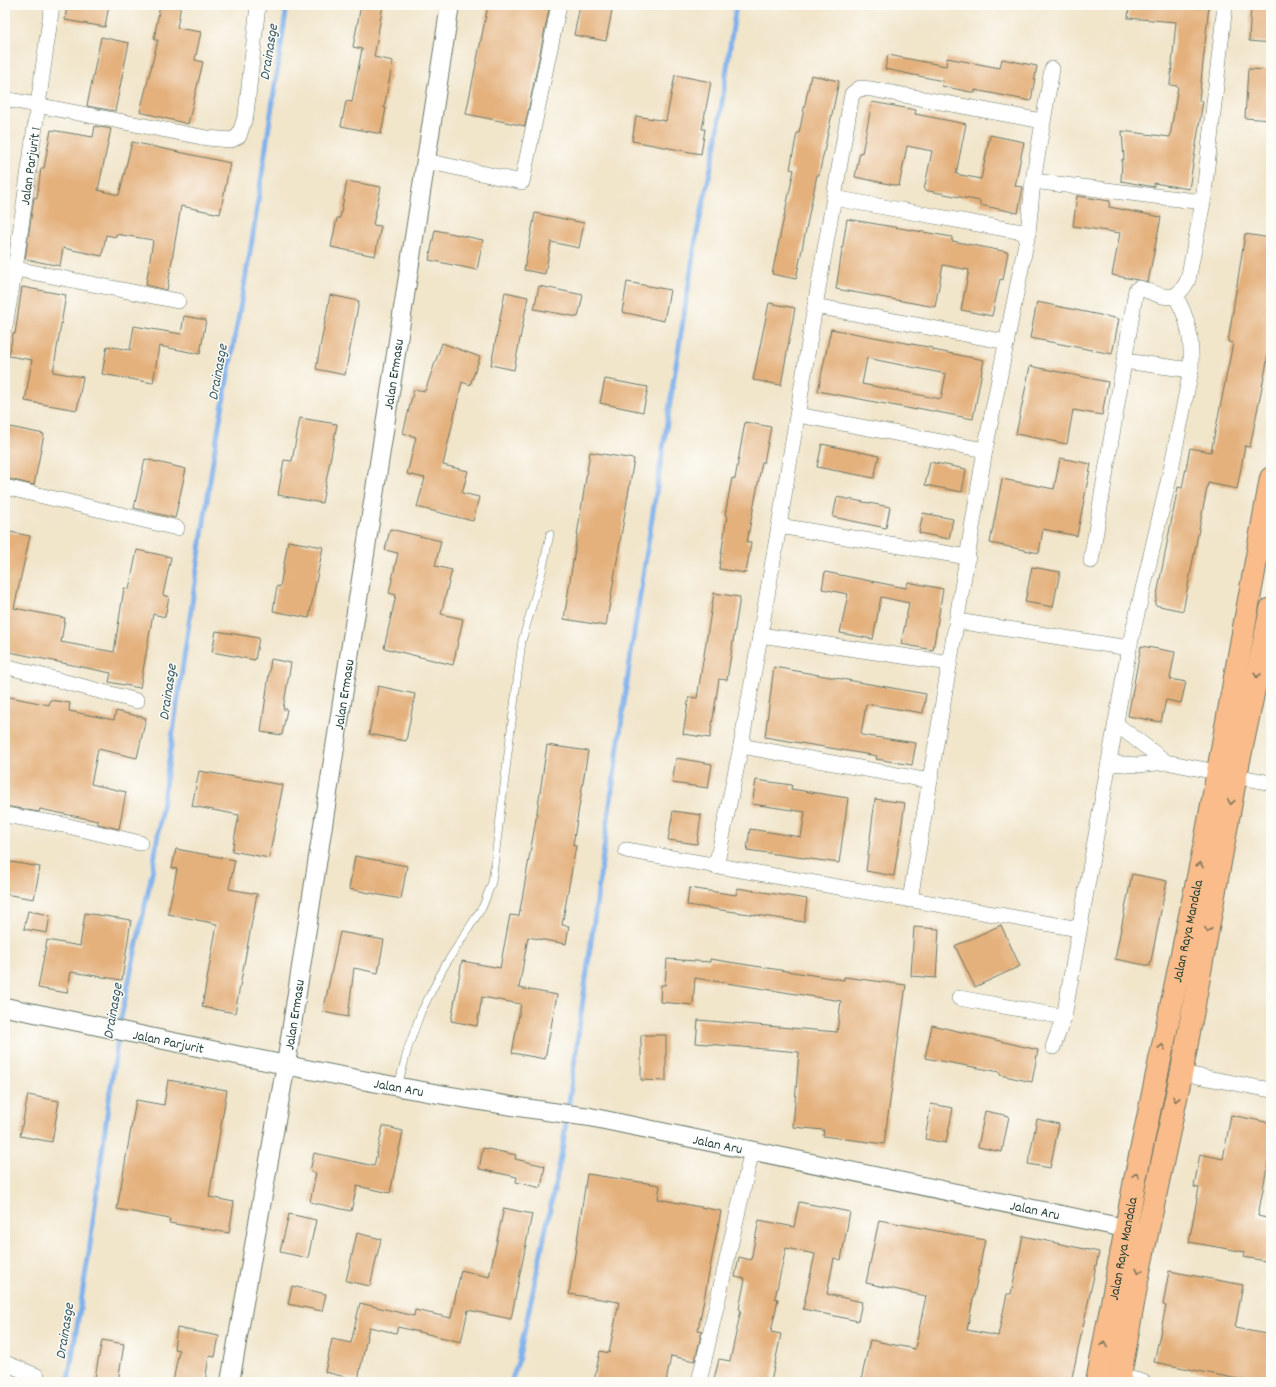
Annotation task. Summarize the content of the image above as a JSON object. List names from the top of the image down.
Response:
{
  "streets": {
    "highway": ["Jalan Raya Mandala"],
    "street": [
      "Jalan Parjurit 1",
      "Jalan Ermasu",
      "Jalan Parjurit",
      "Jalan Aru"
    ]
  },
  "crossings": [
    ["Jalan Ermasu", "Jalan Parjurit"],
    ["Jalan Ermasu", "Jalan Aru"],
    ["Jalan Raya Mandala", "Jalan Aru"],
    ["Jalan Parjurit", "Jalan Aru"]
  ],
  "water": ["Drainasge"]
}
